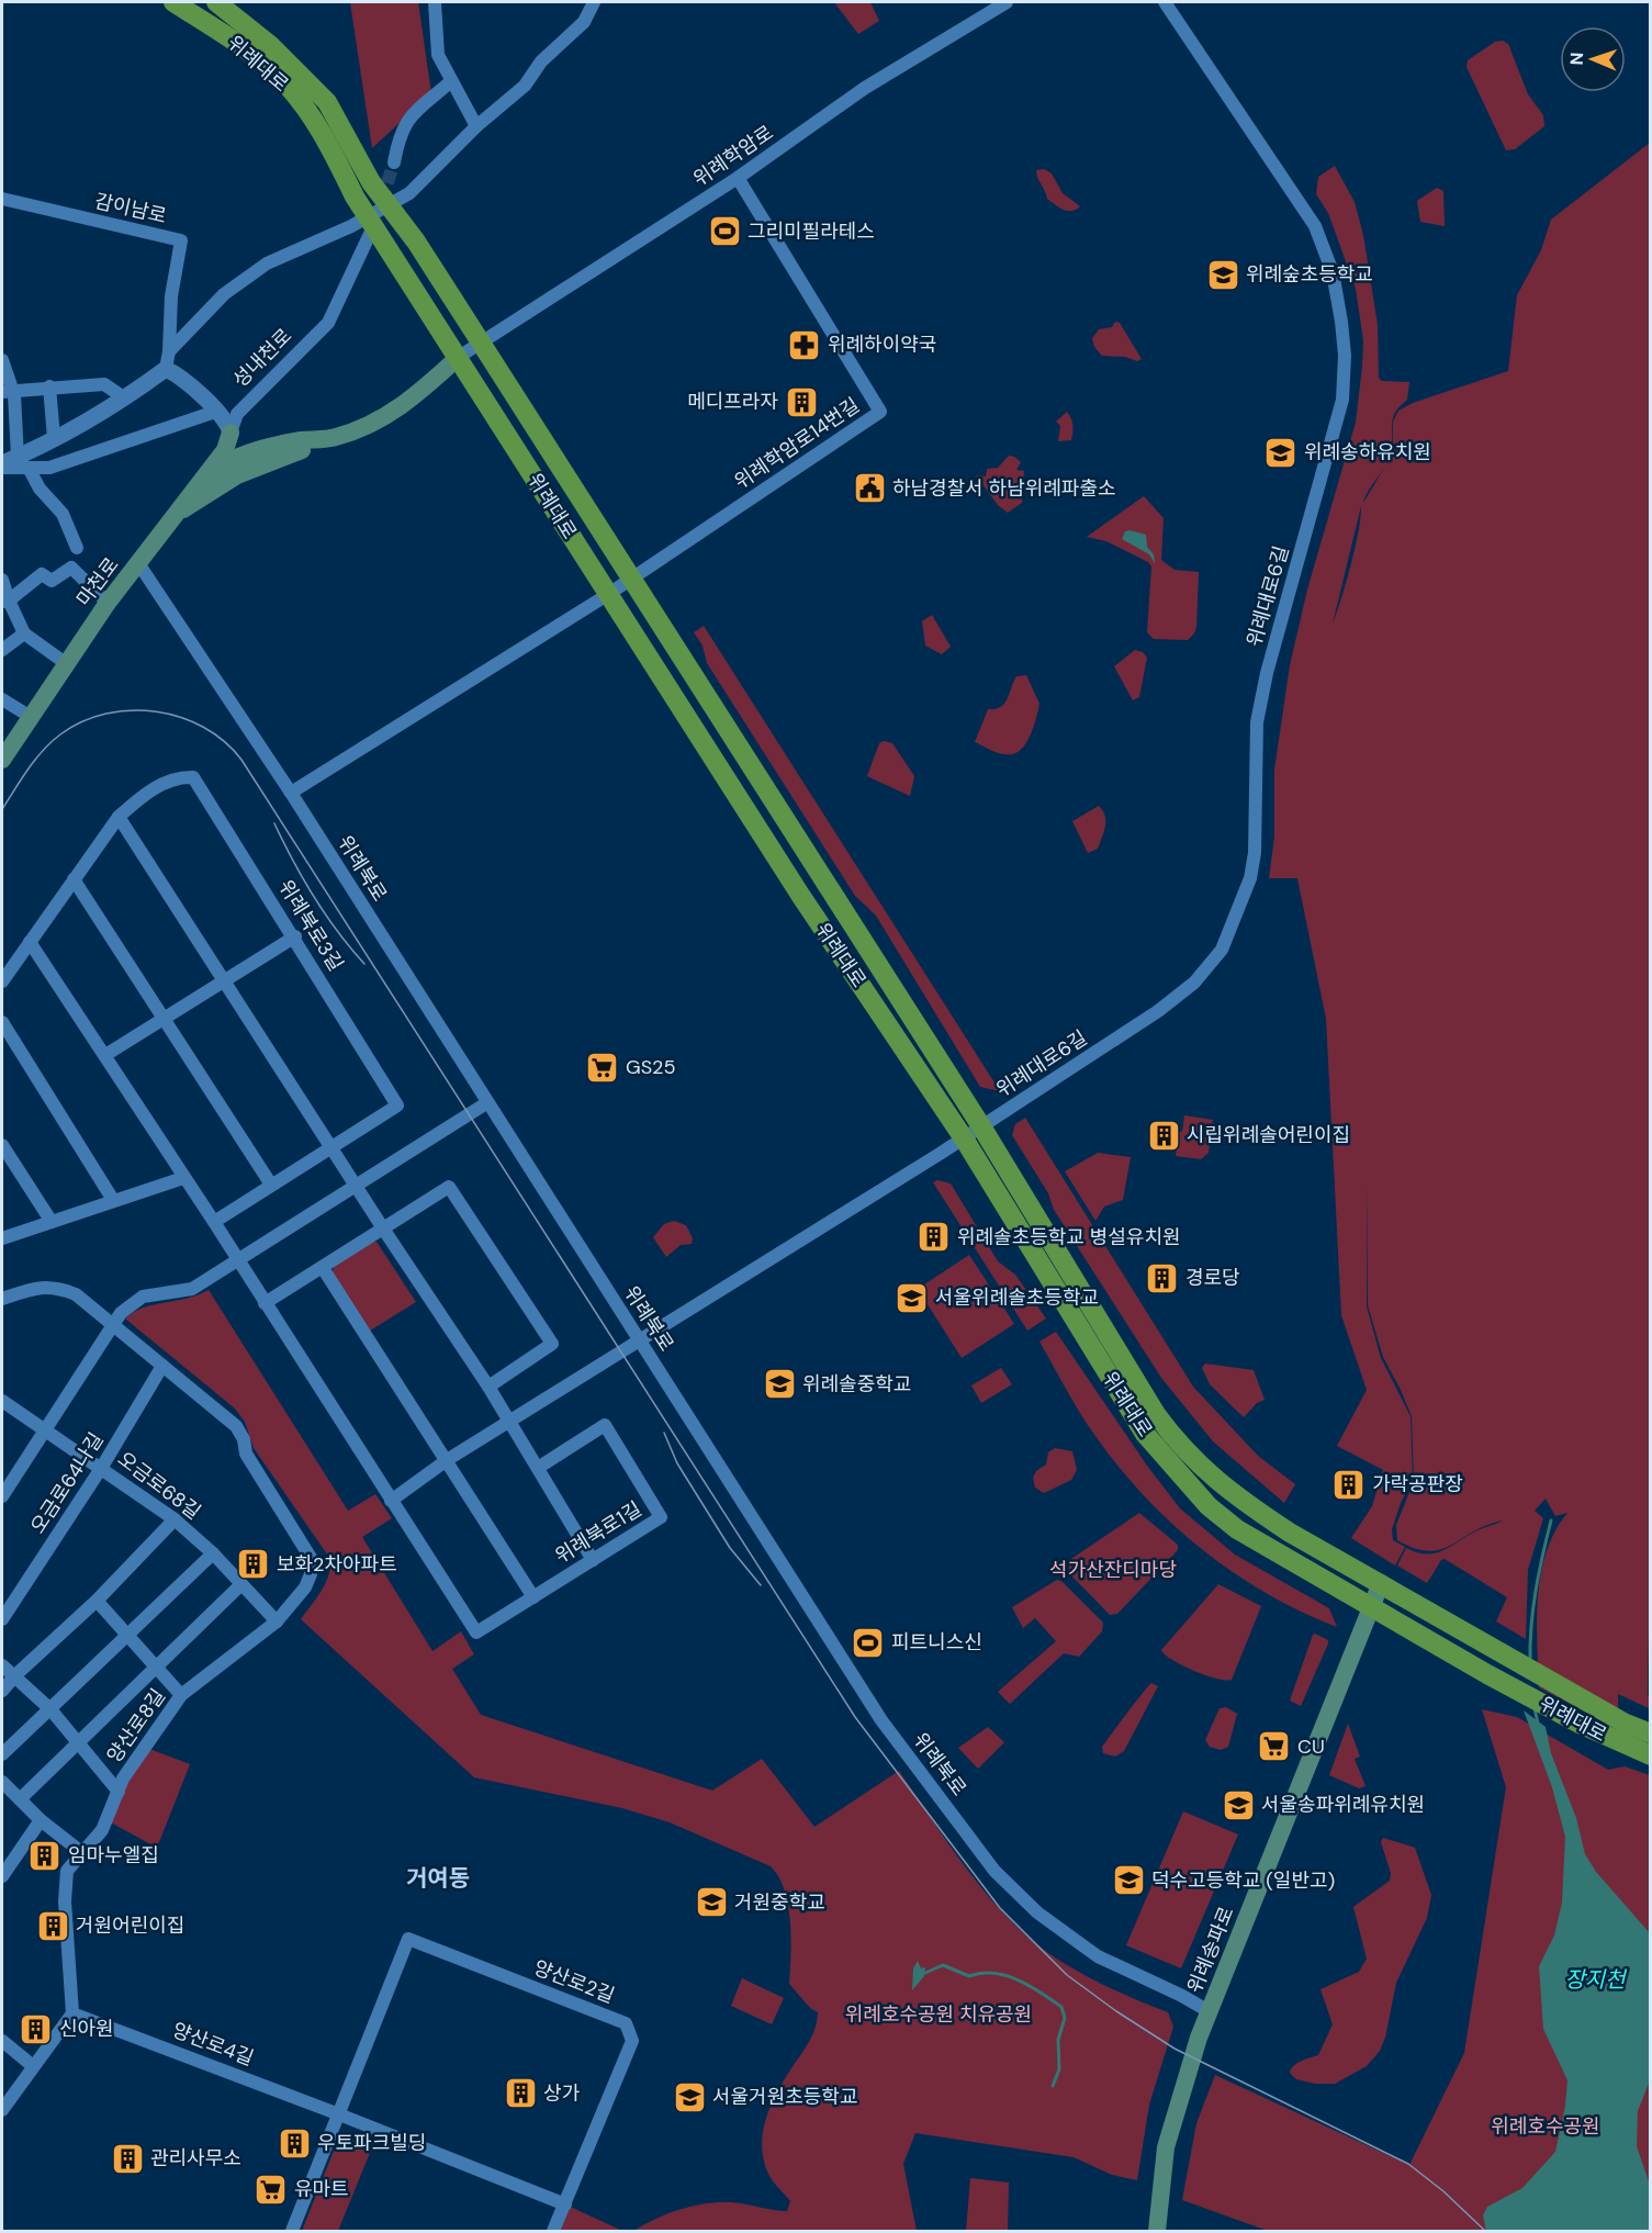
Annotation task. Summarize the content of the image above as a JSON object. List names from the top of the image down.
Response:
{
  "streets": {
    "main road": ["위례대로", "마천로", "위례송파로"],
    "street": [
      "위례학암로",
      "감이남로",
      "성내천로",
      "위례학암로14번길",
      "위례대로6길",
      "위례북로",
      "위례북로3길",
      "오금로64나길",
      "오금로68길",
      "위례북로1길",
      "양산로8길",
      "양산로2길",
      "양산로4길"
    ]
  },
  "crossings": [
    ["위례대로", "위례학암로"],
    ["위례대로", "위례학암로14번길"],
    ["위례대로", "위례대로6길"],
    ["위례대로", "위례송파로"],
    ["위례학암로", "위례학암로14번길"],
    ["성내천로", "마천로"],
    ["위례학암로14번길", "위례북로"],
    ["마천로", "위례북로"],
    ["위례대로6길", "위례북로"],
    ["위례북로", "위례송파로"],
    ["오금로64나길", "오금로68길"],
    ["오금로64나길", "양산로8길"],
    ["오금로68길", "양산로8길"],
    ["양산로8길", "양산로4길"],
    ["양산로2길", "양산로4길"]
  ],
  "districts": ["거여동"],
  "water": ["장지천"],
  "parks": ["석가산잔디마당", "위례호수공원 치유공원", "위례호수공원"],
  "places": {
    "sports": ["그리미필라테스", "피트니스신"],
    "school or university": [
      "위례숲초등학교",
      "위례송하유치원",
      "서울위례솔초등학교",
      "위례솔중학교",
      "서울송파위례유치원",
      "덕수고등학교 (일반고)",
      "거원중학교",
      "서울거원초등학교"
    ],
    "pharmacy": ["위례하이약국"],
    "building": [
      "메디프라자",
      "시립위례솔어린이집",
      "위례솔초등학교 병설유치원",
      "경로당",
      "가락공판장",
      "보화2차아파트",
      "임마누엘집",
      "거원어린이집",
      "신아원",
      "상가",
      "우토파크빌딩",
      "관리사무소"
    ],
    "public building": ["하남경찰서 하남위례파출소"],
    "supermarket": ["GS25", "CU", "유마트"]
  },
  "north": "left"
}
